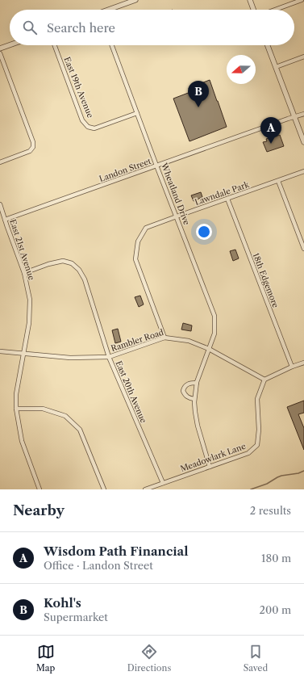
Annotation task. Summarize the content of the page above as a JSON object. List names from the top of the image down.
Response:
{
  "streets": {
    "street": [
      "East 19th Avenue",
      "Landon Street",
      "Lawndale Park",
      "Wheatland Drive",
      "East 21st Avenue",
      "18th Edgemore",
      "Rambler Road",
      "East 20th Avenue",
      "Meadowlark Lane"
    ]
  },
  "crossings": [
    ["East 19th Avenue", "Wheatland Drive"],
    ["Landon Street", "Wheatland Drive"],
    ["Landon Street", "East 21st Avenue"],
    ["Lawndale Park", "Wheatland Drive"],
    ["Lawndale Park", "18th Edgemore"],
    ["Lawndale Park", "Rambler Road"],
    ["Wheatland Drive", "Rambler Road"],
    ["Wheatland Drive", "Meadowlark Lane"],
    ["East 21st Avenue", "Rambler Road"],
    ["East 21st Avenue", "East 20th Avenue"],
    ["Rambler Road", "East 20th Avenue"],
    ["Rambler Road", "Meadowlark Lane"],
    ["East 20th Avenue", "Meadowlark Lane"]
  ],
  "north": "left",
  "page": {
    "search": "Search here",
    "pins": ["B", "A"],
    "heading": ["Nearby", "2 results"],
    "list": [
      {
        "mark": "A",
        "name": "Wisdom Path Financial",
        "note": "Office · Landon Street",
        "value": "180 m"
      },
      {
        "mark": "B",
        "name": "Kohl's",
        "note": "Supermarket",
        "value": "200 m"
      }
    ],
    "nav": ["Map", "Directions", "Saved"]
  }
}
